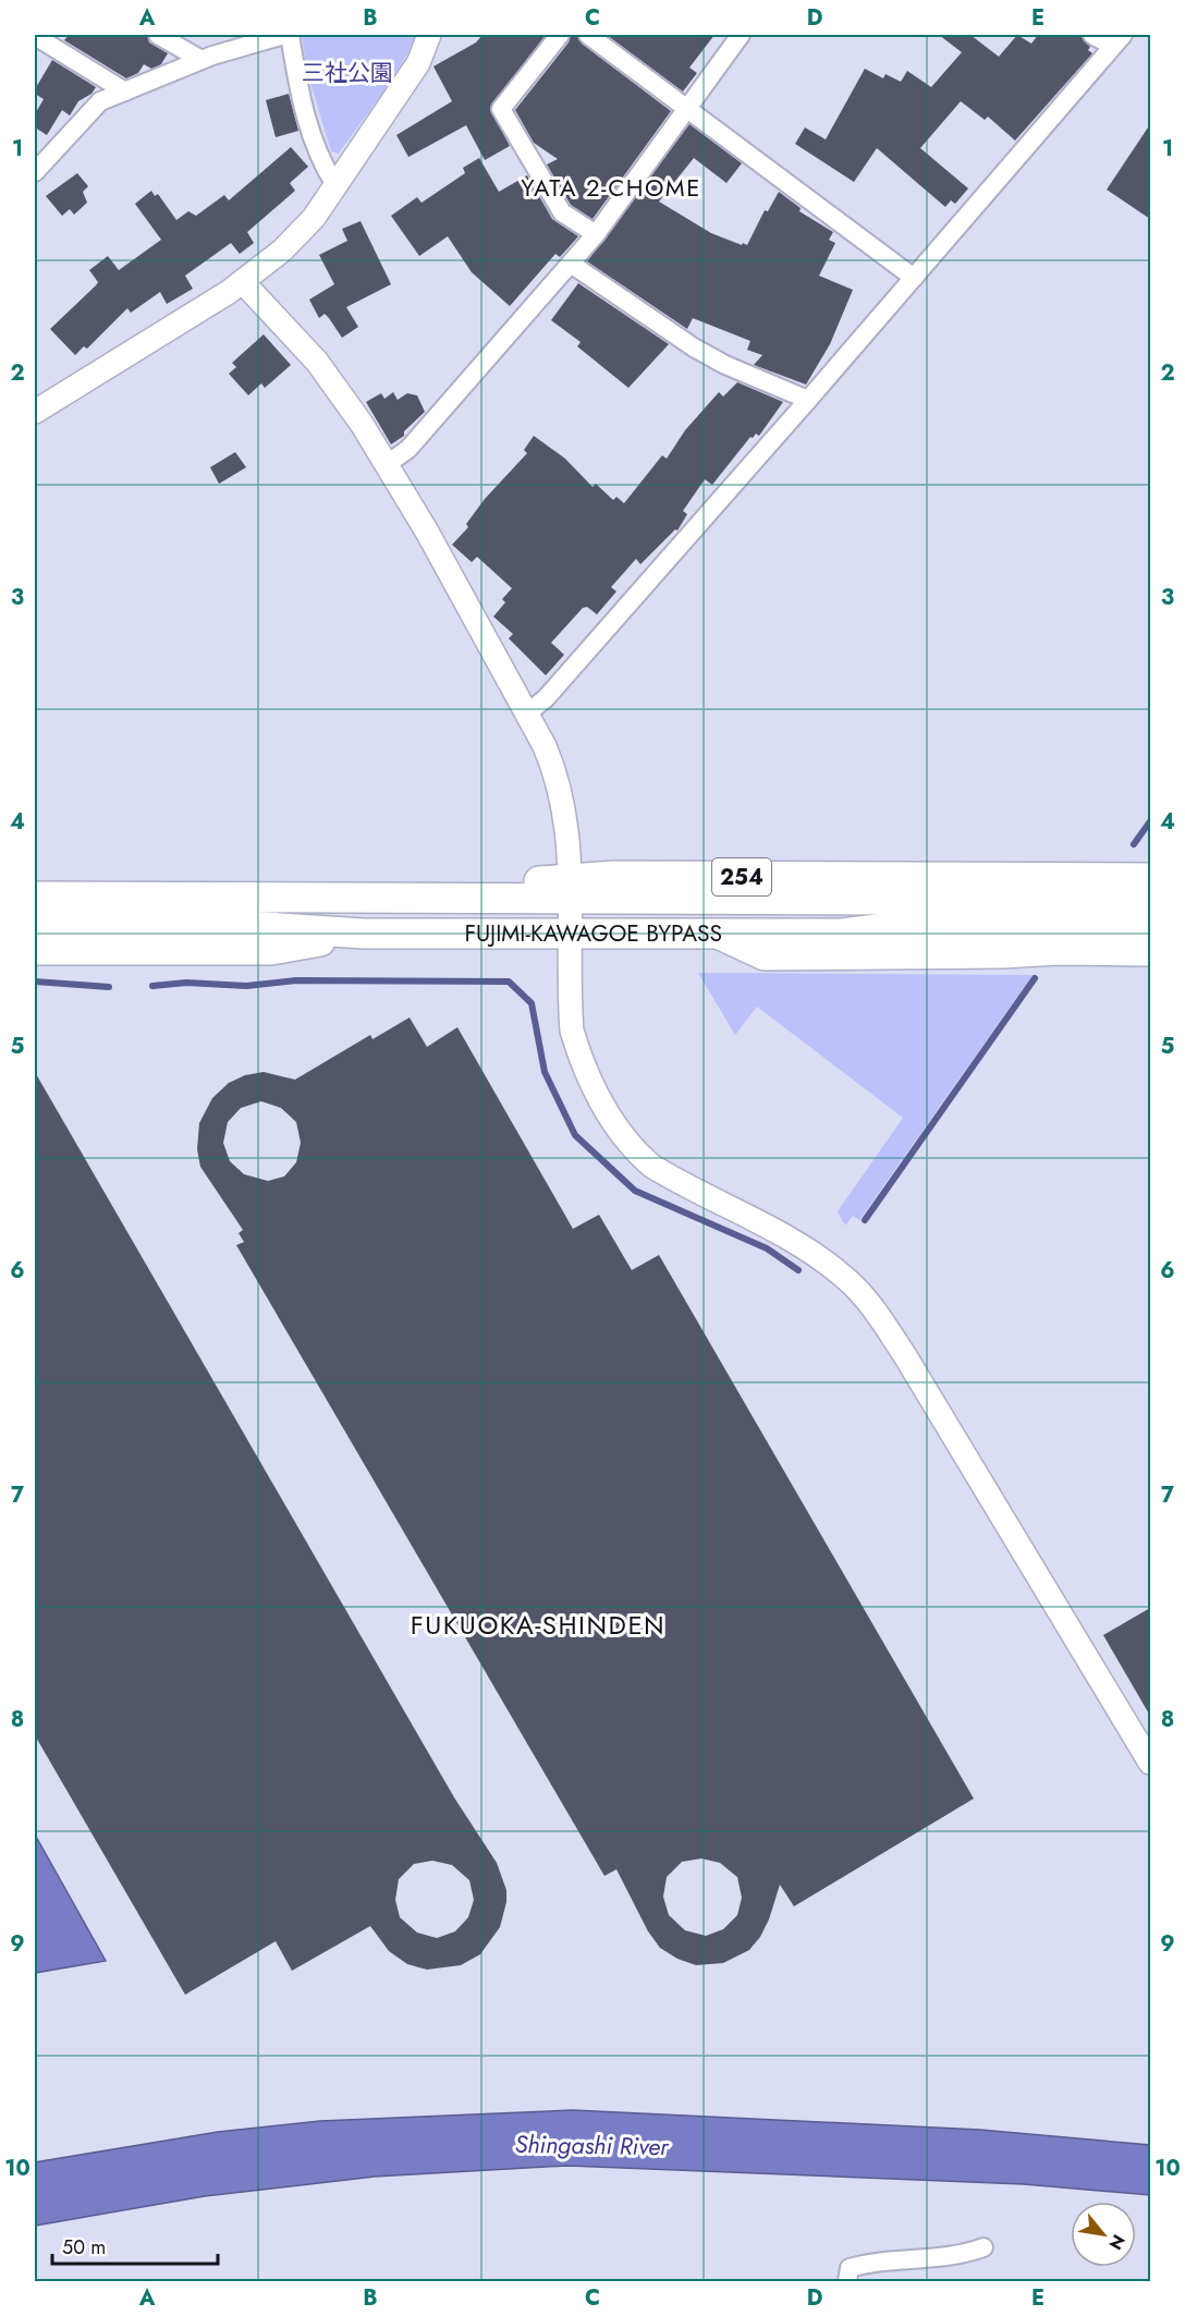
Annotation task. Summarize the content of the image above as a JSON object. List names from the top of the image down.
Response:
{
  "streets": {
    "highway": ["254", "FUJIMI-KAWAGOE BYPASS"]
  },
  "crossings": [
    ["254", "FUJIMI-KAWAGOE BYPASS"]
  ],
  "districts": ["YATA 2-CHOME", "FUKUOKA-SHINDEN"],
  "water": ["Shingashi River"],
  "parks": ["三社公園"],
  "scale_bar": "50 m",
  "north": "bottom right",
  "grid": {
    "columns": [
      "A",
      "B",
      "C",
      "D",
      "E"
    ],
    "rows": [
      "1",
      "2",
      "3",
      "4",
      "5",
      "6",
      "7",
      "8",
      "9",
      "10"
    ]
  }
}
